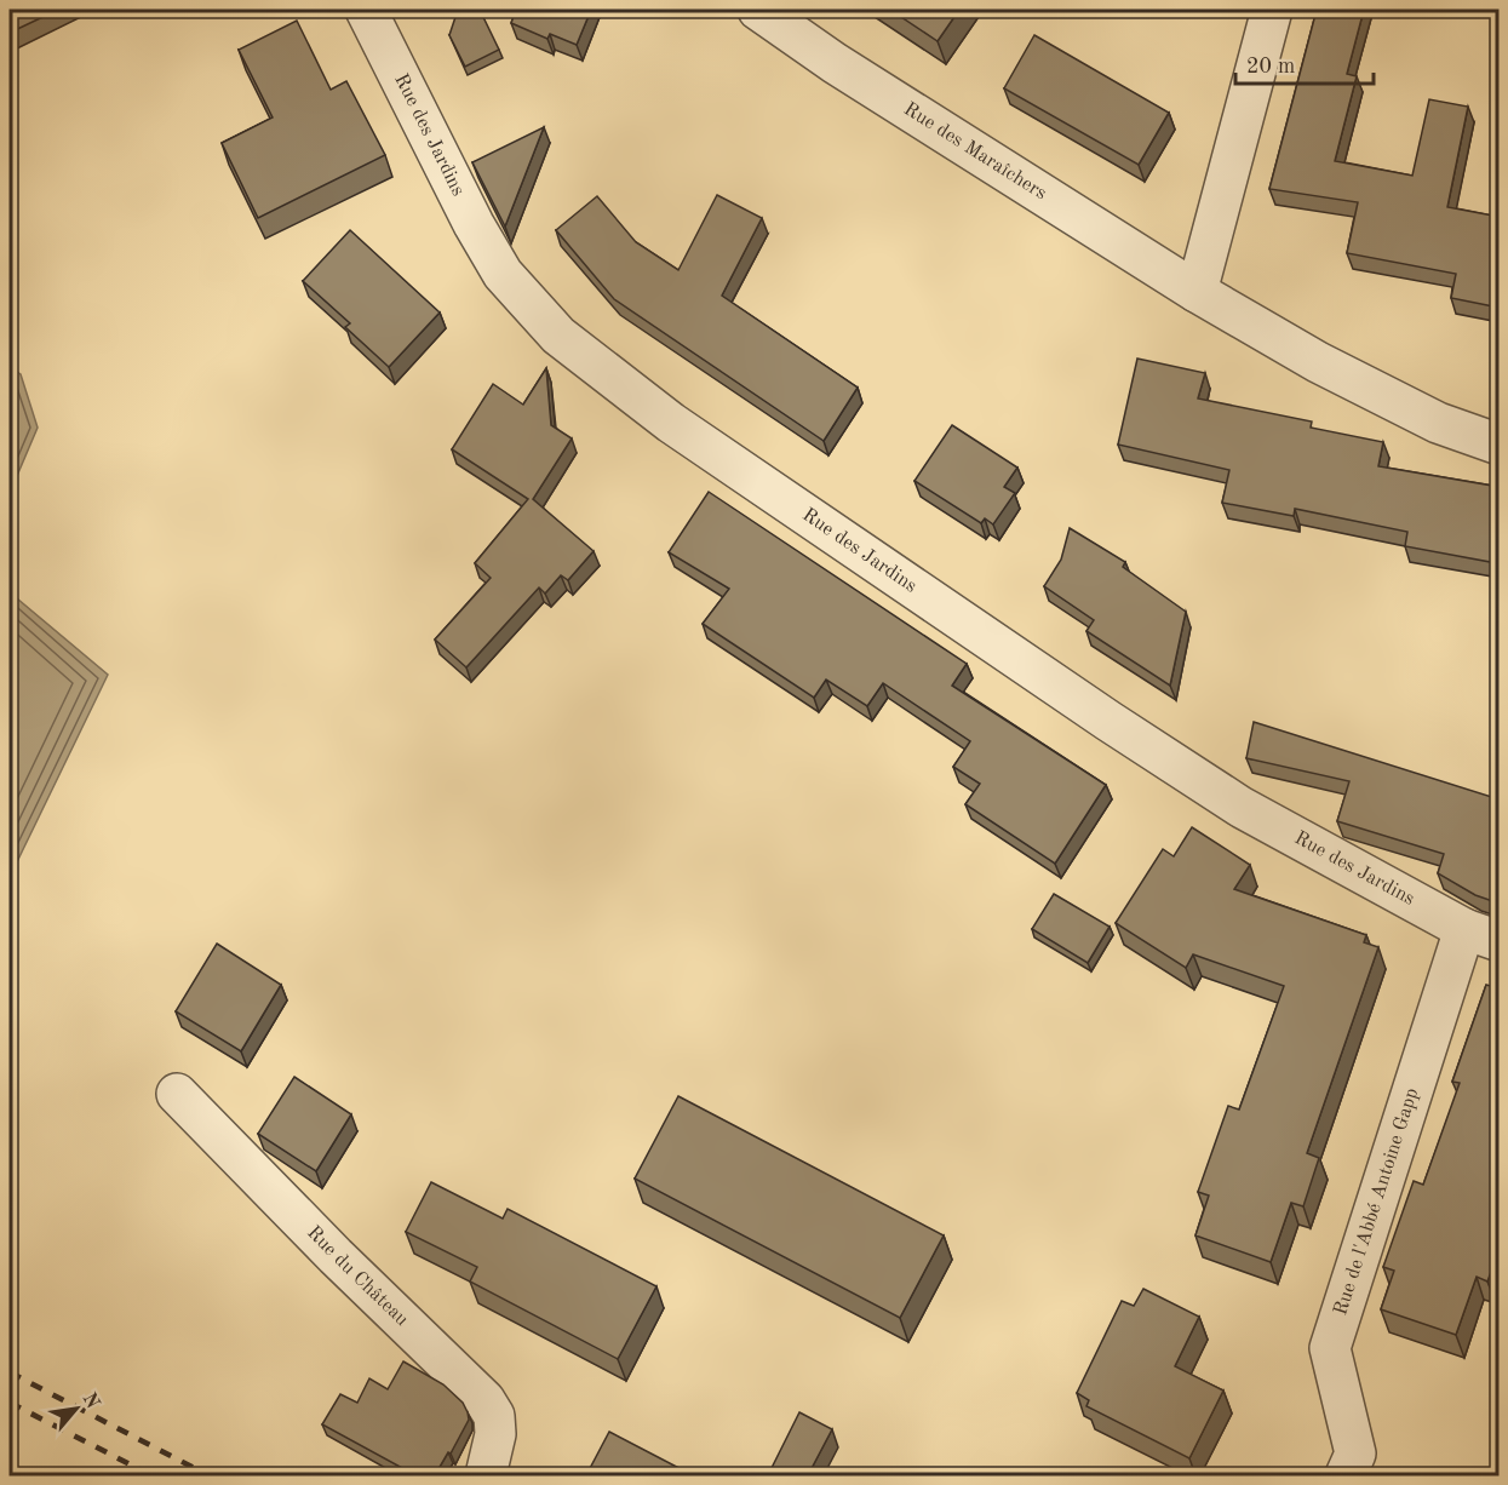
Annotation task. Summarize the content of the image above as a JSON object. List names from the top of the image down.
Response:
{
  "streets": {
    "street": [
      "Rue des Jardins",
      "Rue des Maraîchers",
      "Rue de l'Abbé Antoine Gapp",
      "Rue du Château"
    ]
  },
  "crossings": [
    ["Rue des Jardins", "Rue de l'Abbé Antoine Gapp"]
  ],
  "scale_bar": "20 m",
  "north": "top right"
}
